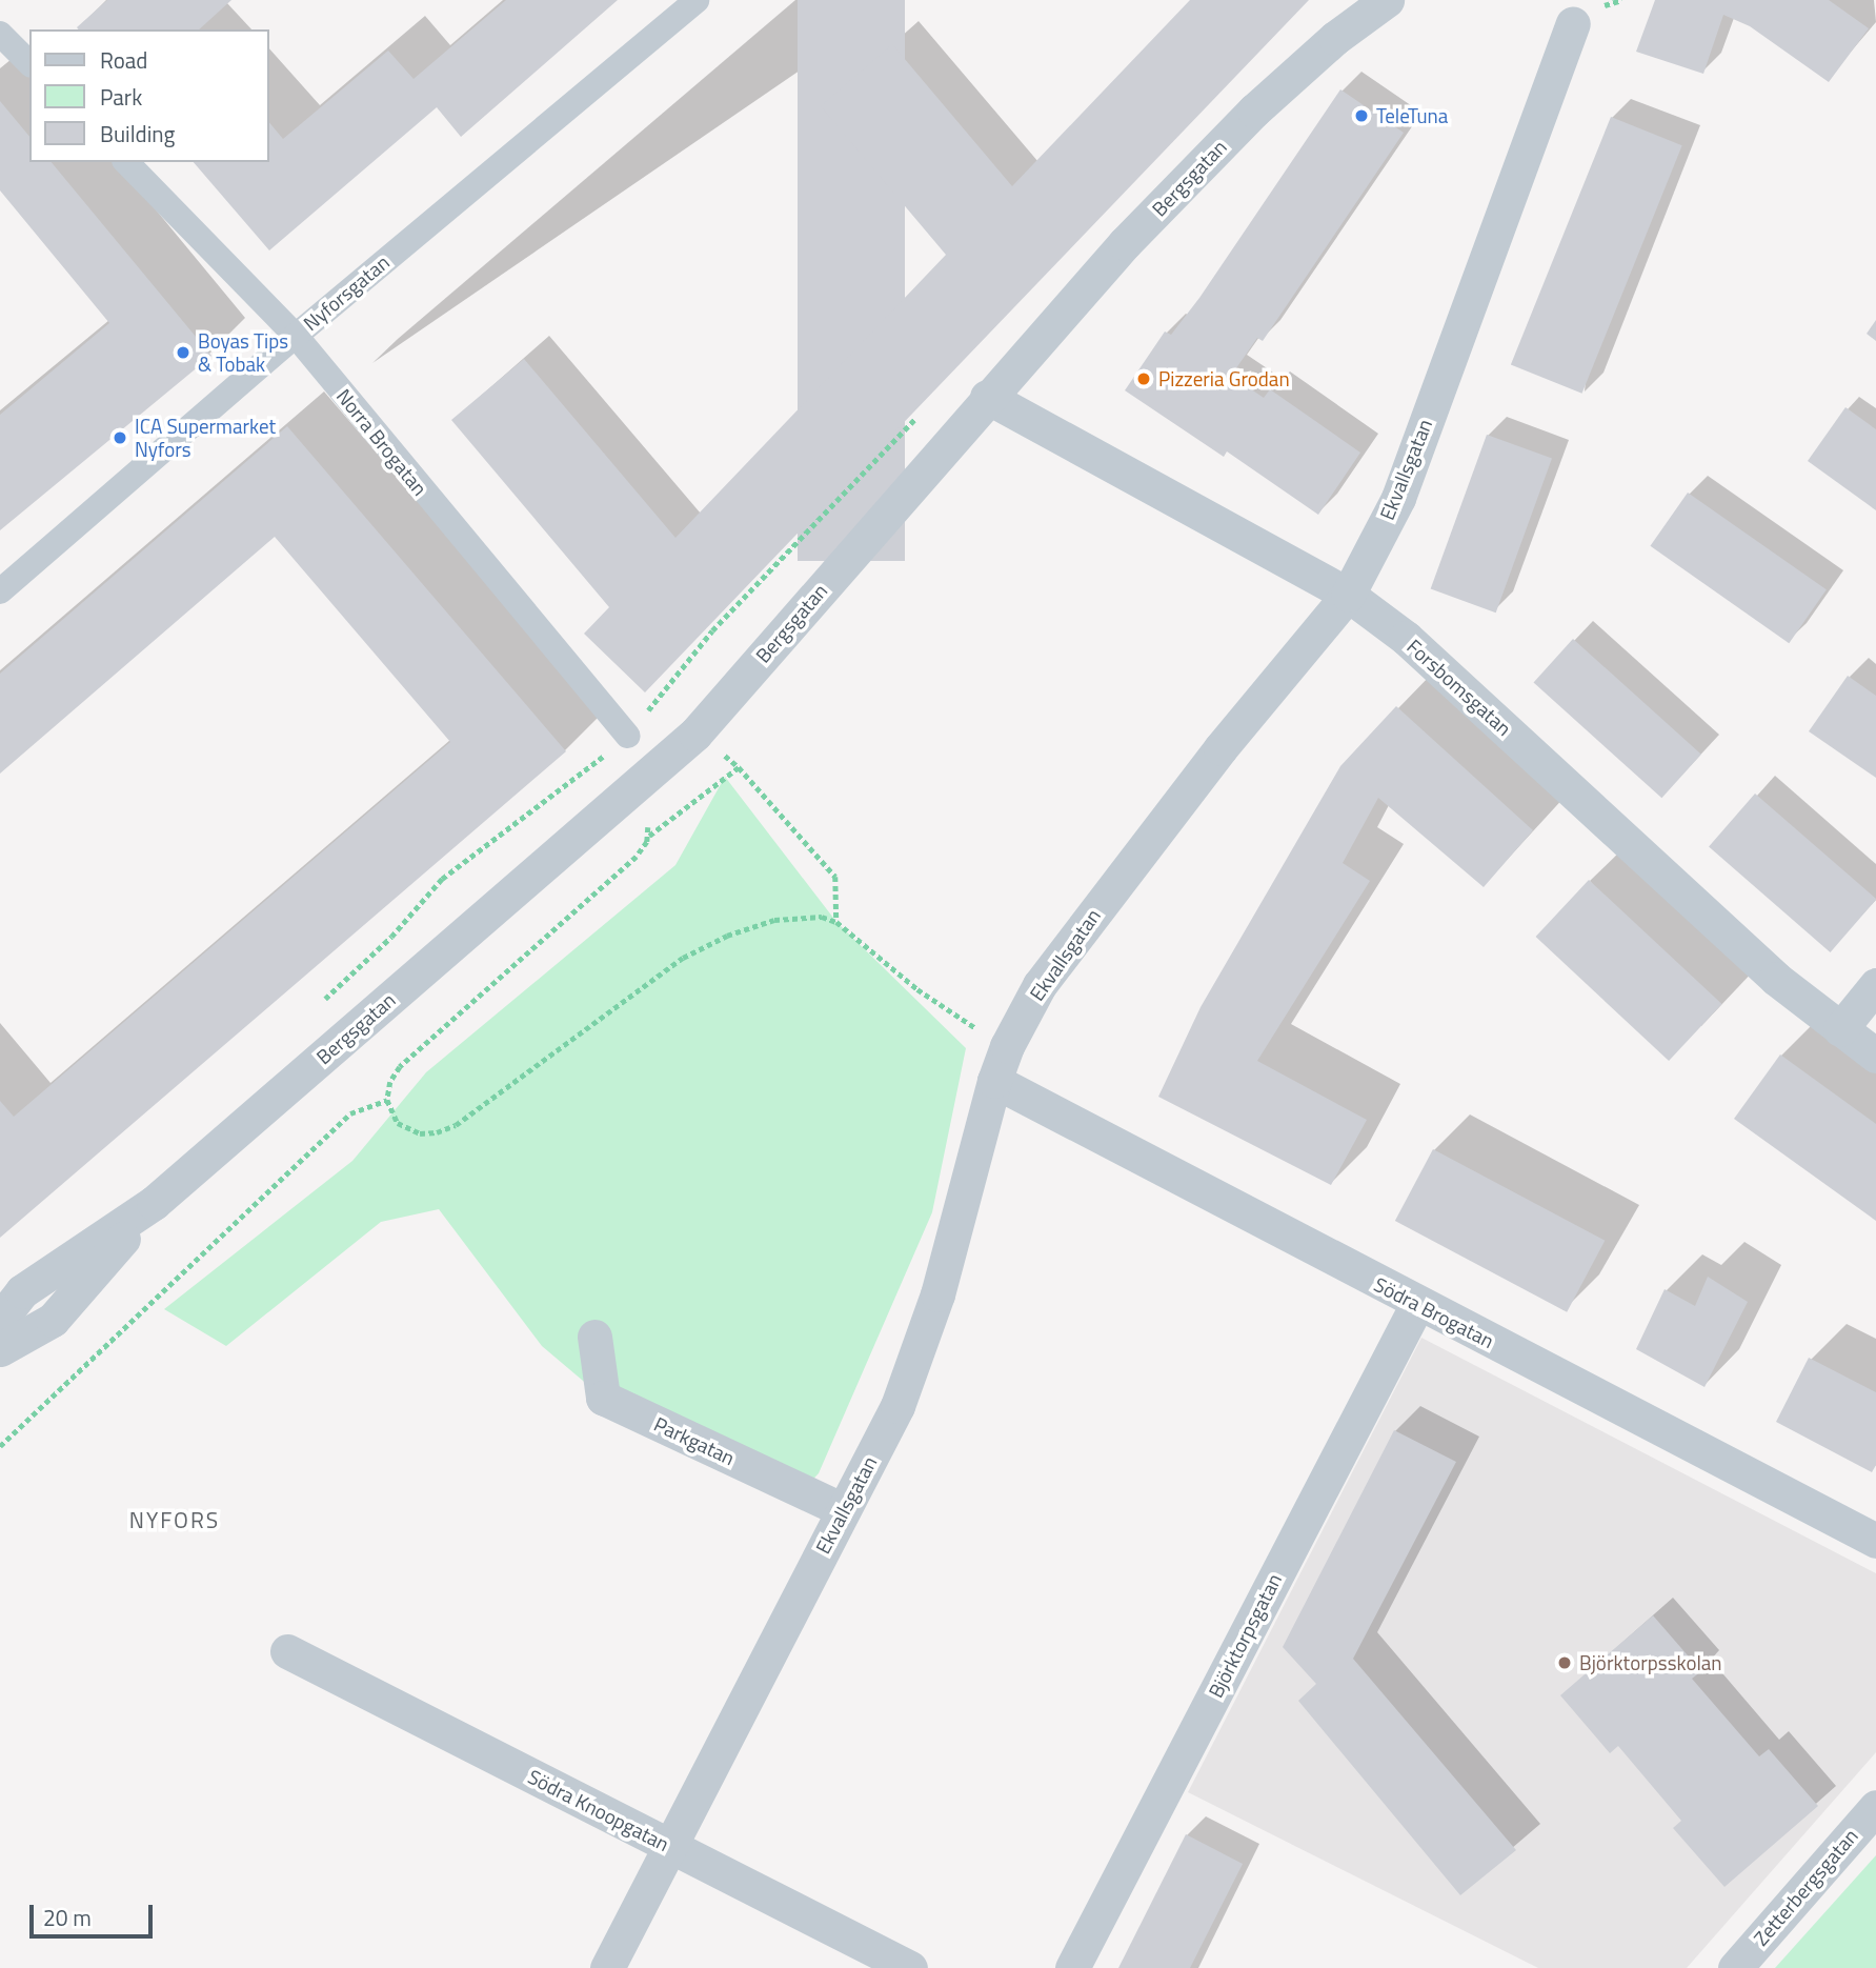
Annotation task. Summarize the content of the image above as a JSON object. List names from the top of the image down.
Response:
{
  "streets": {
    "street": [
      "Bergsgatan",
      "Nyforsgatan",
      "Norra Brogatan",
      "Ekvallsgatan",
      "Forsbomsgatan",
      "Södra Brogatan",
      "Parkgatan",
      "Björktorpsgatan",
      "Södra Knoopgatan",
      "Zetterbergsgatan"
    ]
  },
  "crossings": [
    ["Bergsgatan", "Forsbomsgatan"],
    ["Nyforsgatan", "Norra Brogatan"],
    ["Ekvallsgatan", "Forsbomsgatan"],
    ["Ekvallsgatan", "Södra Brogatan"],
    ["Ekvallsgatan", "Parkgatan"],
    ["Ekvallsgatan", "Södra Knoopgatan"],
    ["Södra Brogatan", "Björktorpsgatan"]
  ],
  "districts": ["NYFORS"],
  "places": [
    "TeleTuna",
    "Boyas Tips & Tobak",
    "Pizzeria Grodan",
    "ICA Supermarket Nyfors",
    "Björktorpsskolan"
  ],
  "legend": ["Road", "Park", "Building"],
  "scale_bar": "20 m"
}
